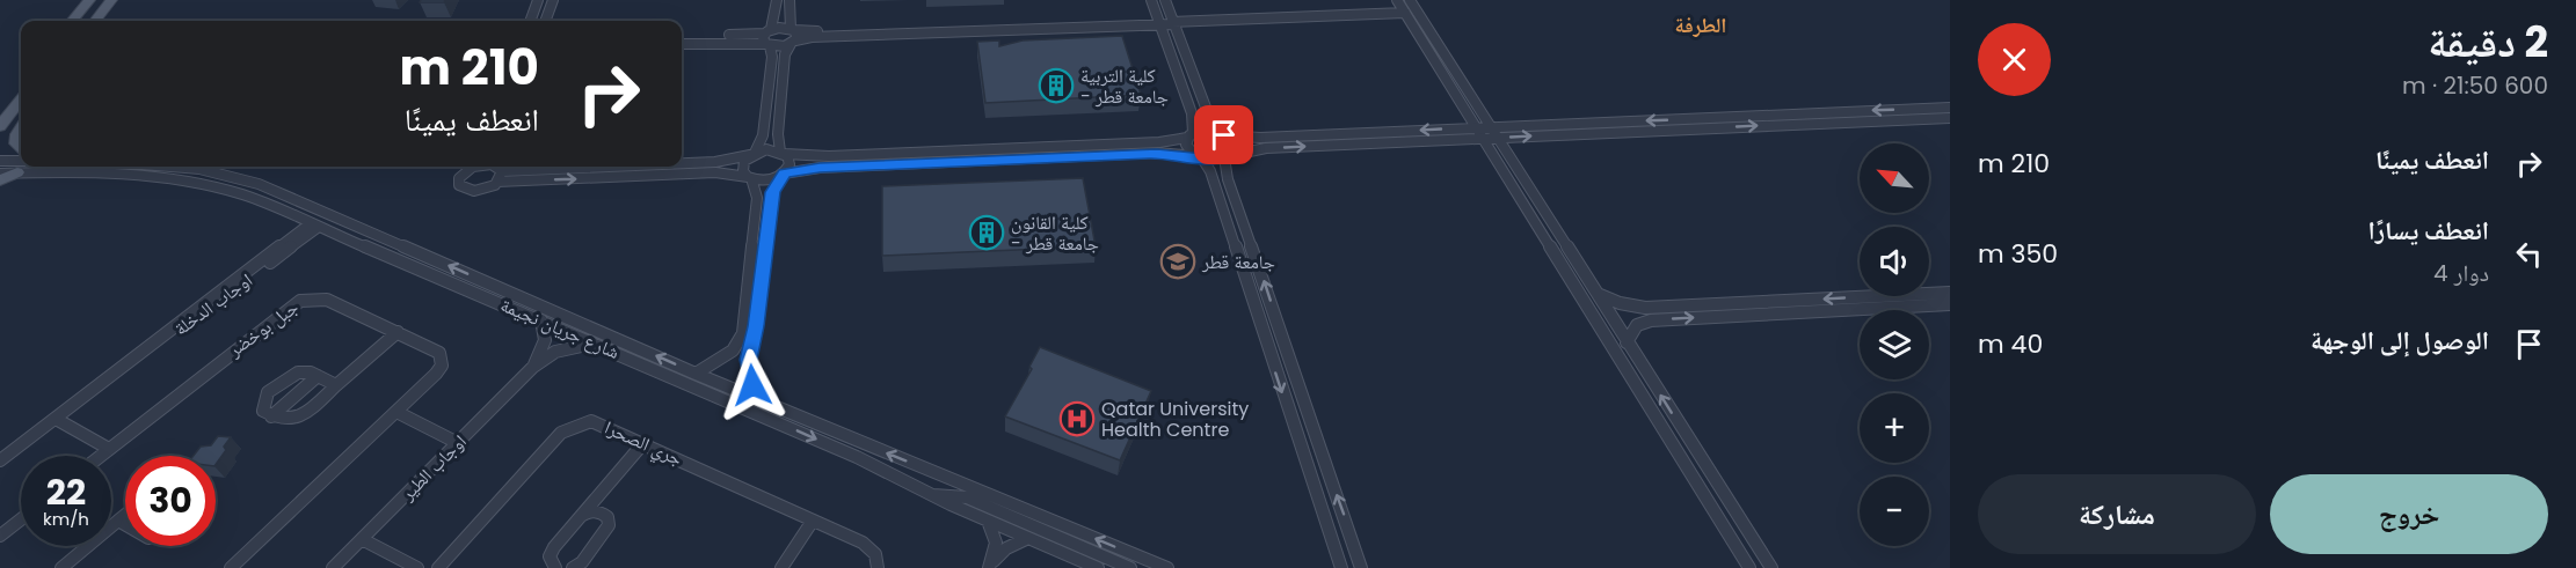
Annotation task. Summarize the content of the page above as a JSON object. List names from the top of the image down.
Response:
{
  "streets": {
    "street": [
      "اوجاب الدخلة",
      "جبل بوخضر",
      "شارع جريان نجيمة",
      "جري الصحرا",
      "اوجاب الطير"
    ]
  },
  "crossings": [
    ["اوجاب الدخلة", "شارع جريان نجيمة"],
    ["شارع جريان نجيمة", "اوجاب الطير"]
  ],
  "districts": ["الطرفة"],
  "places": {
    "building": ["كلية التربية - جامعة قطر", "كلية القانون - جامعة قطر"],
    "school or university": ["جامعة قطر"],
    "hospital": ["Qatar University Health Centre"]
  },
  "north": "top left",
  "page": {
    "heading": ["2 دقيقة", "600 m · 21:50"],
    "turn": ["210 m", "انعطف يمينًا"],
    "list": [
      {
        "name": "انعطف يمينًا",
        "value": "210 m"
      },
      {
        "name": "انعطف يسارًا",
        "note": "دوار 4",
        "value": "350 m"
      },
      {
        "name": "الوصول إلى الوجهة",
        "value": "40 m"
      }
    ],
    "map_buttons": ["+", "−"],
    "speed": "22 km/h",
    "limit": "30",
    "buttons": ["خروج", "مشاركة"]
  }
}
